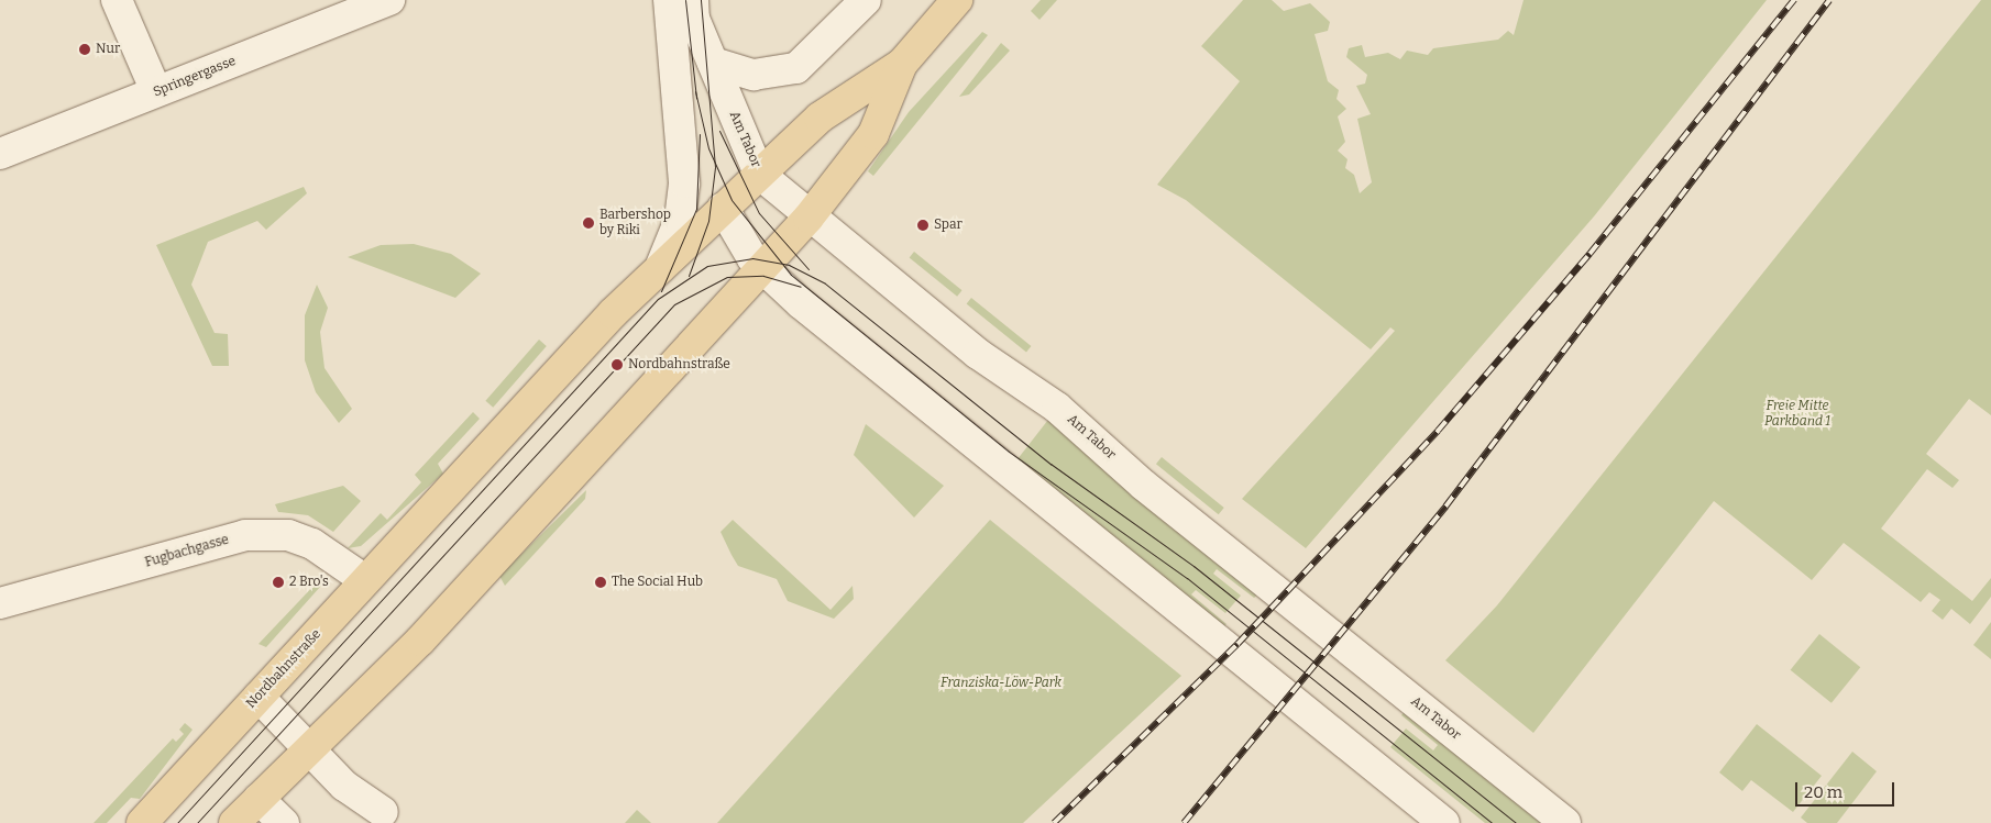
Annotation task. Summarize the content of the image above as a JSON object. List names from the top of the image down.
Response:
{
  "streets": {
    "main road": ["Nordbahnstraße"],
    "street": ["Springergasse", "Am Tabor", "Fugbachgasse"]
  },
  "crossings": [
    ["Am Tabor", "Nordbahnstraße"],
    ["Fugbachgasse", "Nordbahnstraße"]
  ],
  "parks": ["Freie Mitte Parkband 1", "Franziska-Löw-Park"],
  "places": [
    "Nur",
    "Barbershop by Riki",
    "Spar",
    "Nordbahnstraße",
    "2 Bro's",
    "The Social Hub"
  ],
  "scale_bar": "20 m"
}
